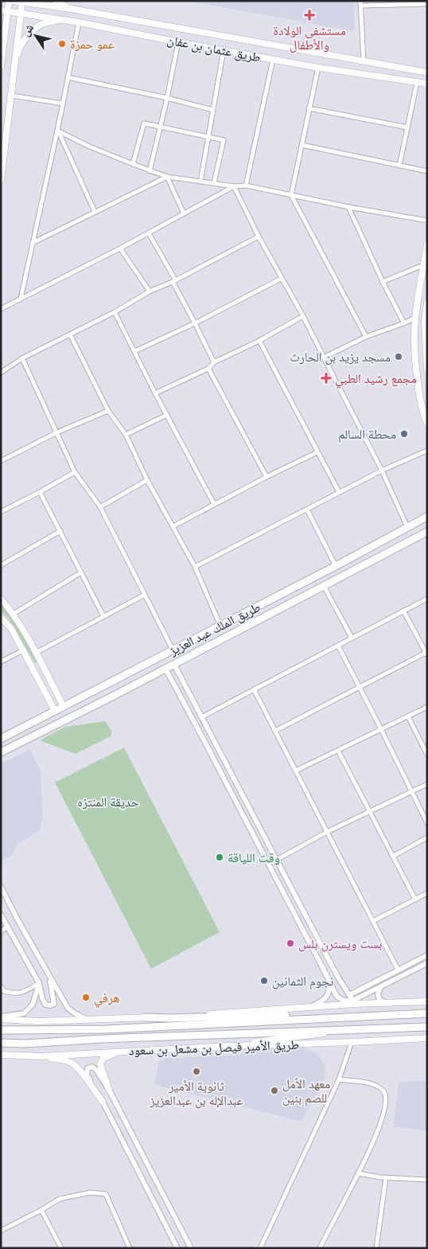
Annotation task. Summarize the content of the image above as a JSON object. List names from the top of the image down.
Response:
{
  "streets": {
    "main road": ["طريق عثمان بن عفان", "طريق الملك عبد العزيز", "طريق الأمير فيصل بن مشعل بن سعود"]
  },
  "parks": ["حديقة المنتزه"],
  "places": {
    "health": ["مستشفى الولادة والأطفال", "مجمع رشيد الطبي"],
    "other": [
      "عمو حمزة",
      "مسجد يزيد بن الحارث",
      "محطة السالم",
      "وقت اللياقة",
      "بست ويسترن بلس",
      "نجوم الثمانين",
      "هرفي",
      "ثانوية الأمير عبدالإله بن عبدالعزيز",
      "معهد الأمل للصم بنين"
    ]
  },
  "north": "top left"
}
